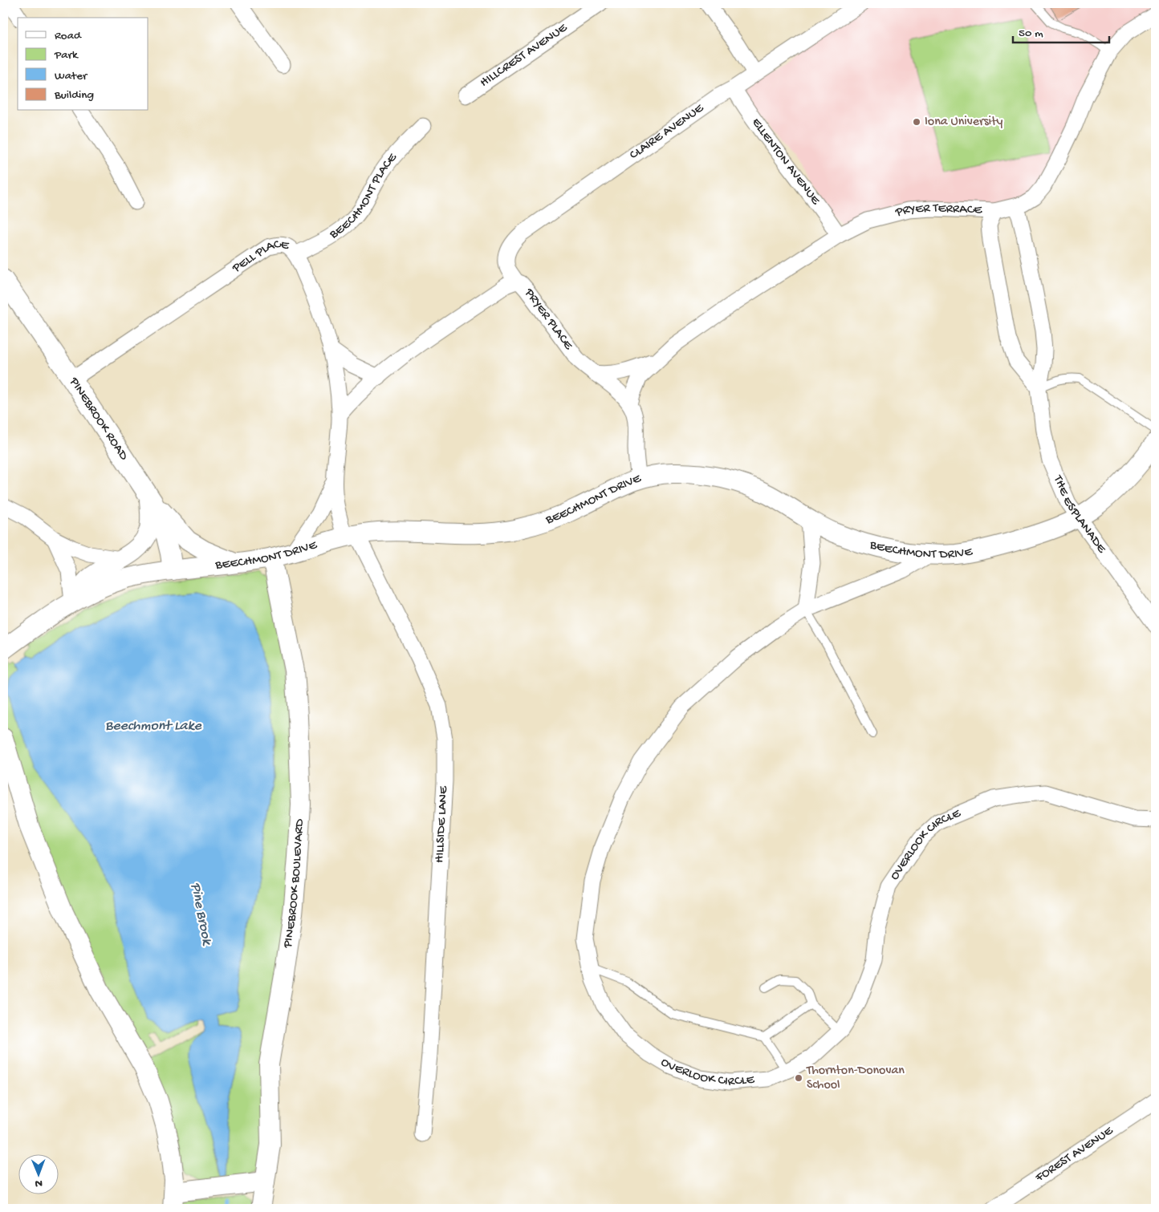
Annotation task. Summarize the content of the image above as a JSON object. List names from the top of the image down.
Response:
{
  "streets": {
    "street": [
      "HILLCREST AVENUE",
      "CLAIRE AVENUE",
      "ELLENTON AVENUE",
      "BEECHMONT PLACE",
      "PRYER TERRACE",
      "PELL PLACE",
      "PRYER PLACE",
      "PINEBROOK ROAD",
      "BEECHMONT DRIVE",
      "THE ESPLANADE",
      "HILLSIDE LANE",
      "OVERLOOK CIRCLE",
      "PINEBROOK BOULEVARD",
      "FOREST AVENUE"
    ]
  },
  "crossings": [
    ["CLAIRE AVENUE", "ELLENTON AVENUE"],
    ["CLAIRE AVENUE", "PRYER PLACE"],
    ["ELLENTON AVENUE", "PRYER TERRACE"],
    ["BEECHMONT PLACE", "PELL PLACE"],
    ["PRYER TERRACE", "PRYER PLACE"],
    ["PRYER TERRACE", "THE ESPLANADE"],
    ["PELL PLACE", "PRYER PLACE"],
    ["PELL PLACE", "PINEBROOK ROAD"],
    ["PELL PLACE", "BEECHMONT DRIVE"],
    ["PELL PLACE", "HILLSIDE LANE"],
    ["PINEBROOK ROAD", "BEECHMONT DRIVE"],
    ["BEECHMONT DRIVE", "THE ESPLANADE"],
    ["BEECHMONT DRIVE", "HILLSIDE LANE"],
    ["BEECHMONT DRIVE", "OVERLOOK CIRCLE"],
    ["BEECHMONT DRIVE", "PINEBROOK BOULEVARD"]
  ],
  "water": ["Beechmont Lake", "Pine Brook"],
  "places": ["Iona University", "Thornton-Donovan School"],
  "legend": [
    "Road",
    "Park",
    "Water",
    "Building"
  ],
  "scale_bar": "50 m",
  "north": "bottom"
}
